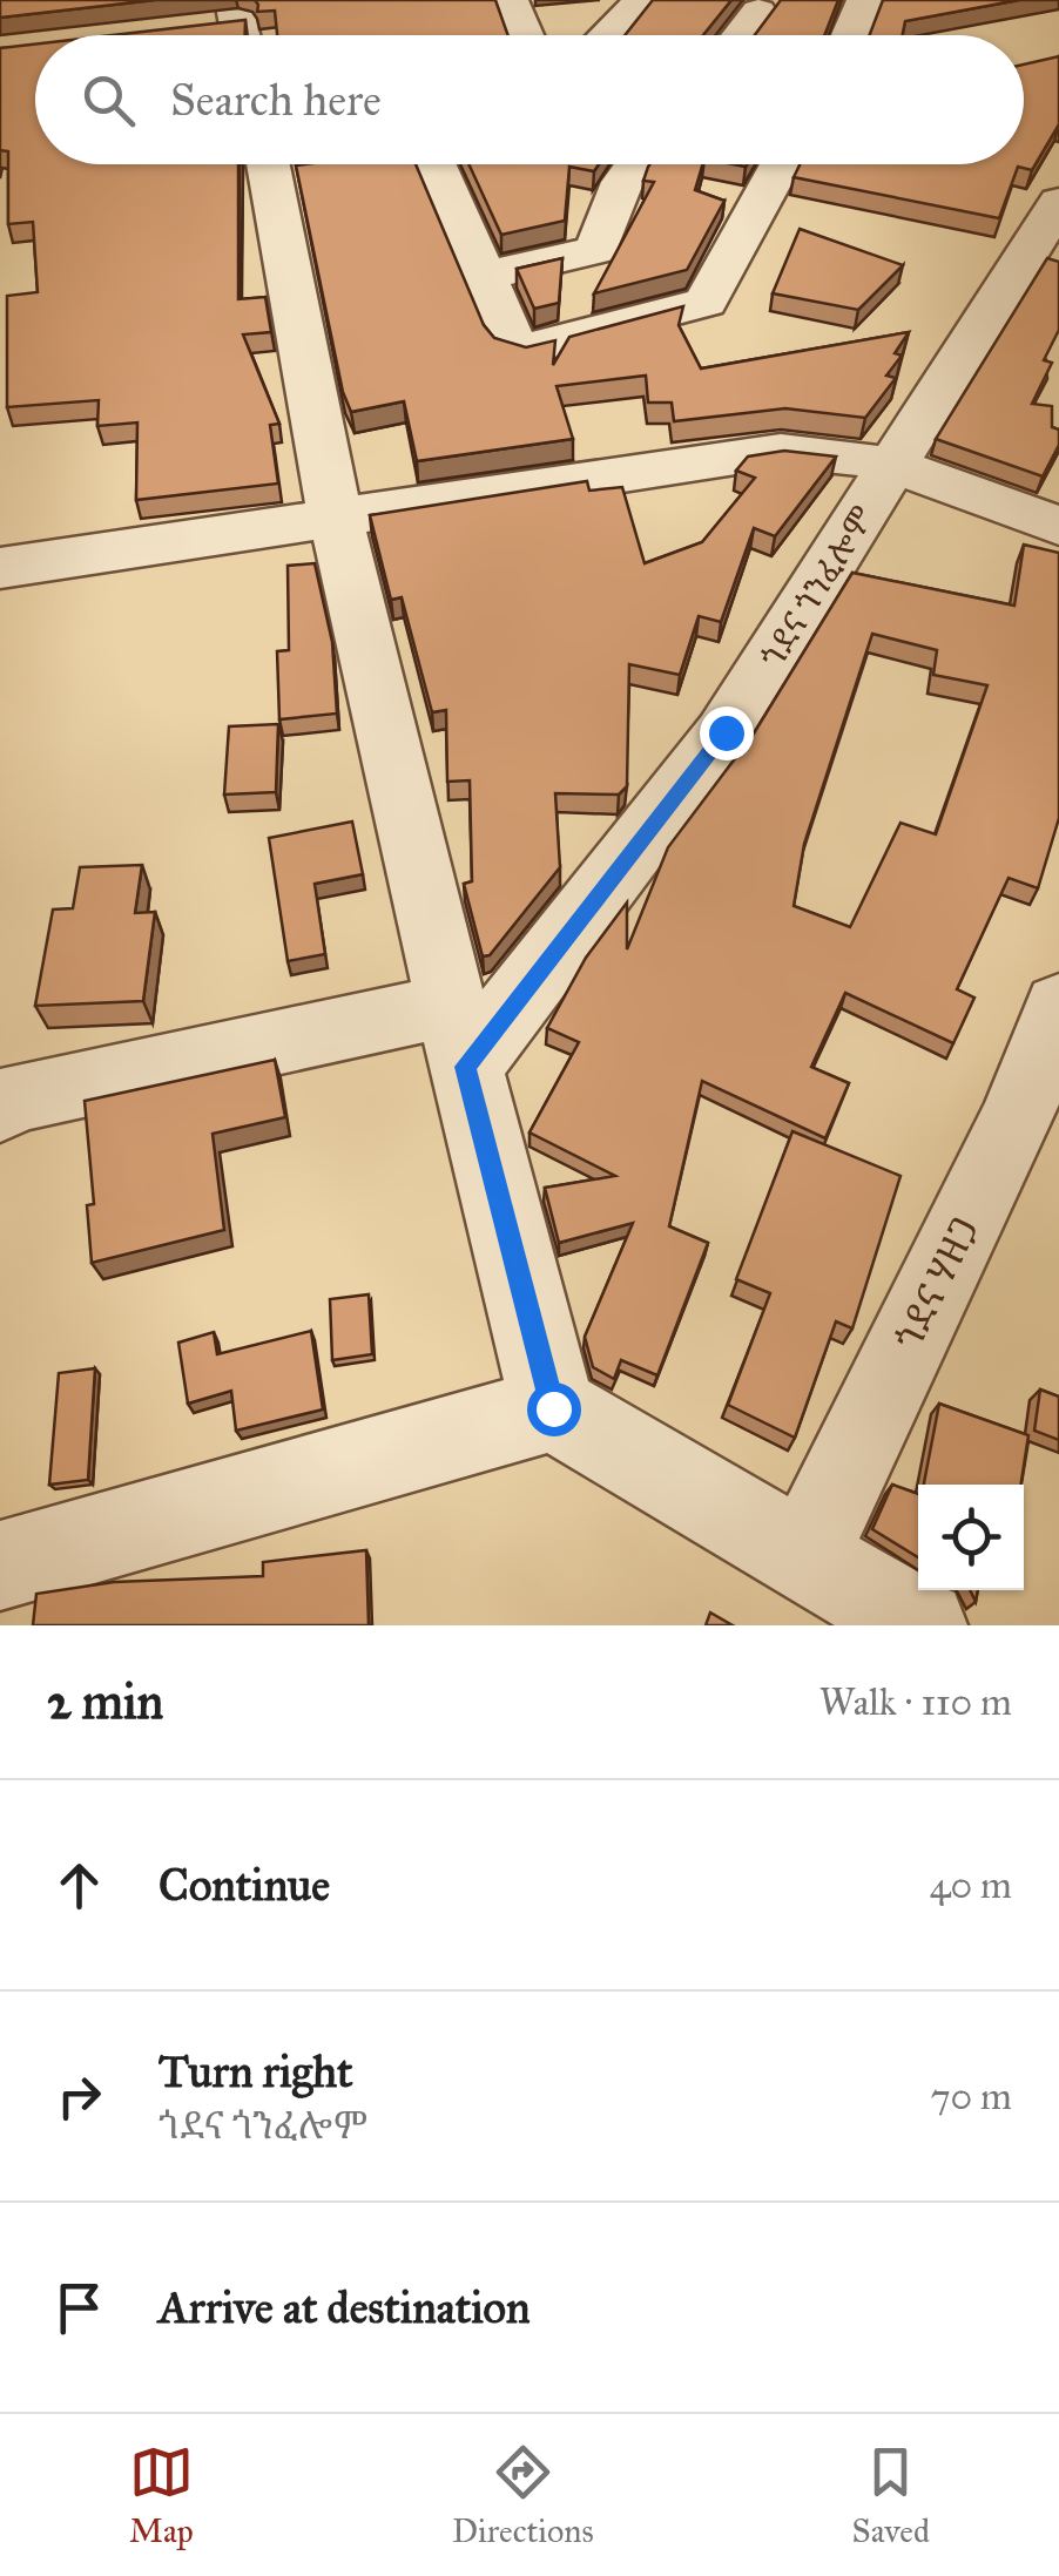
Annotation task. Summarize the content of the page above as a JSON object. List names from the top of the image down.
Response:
{
  "streets": {
    "street": ["ጎደና ጎንፈሎም", "ጎደና ሃዘጋ"]
  },
  "page": {
    "search": "Search here",
    "heading": ["2 min", "Walk · 110 m"],
    "list": [
      ["Continue", "40 m"],
      ["Turn right", "ጎደና ጎንፈሎም", "70 m"],
      "Arrive at destination"
    ],
    "nav": ["Map", "Directions", "Saved"]
  }
}
